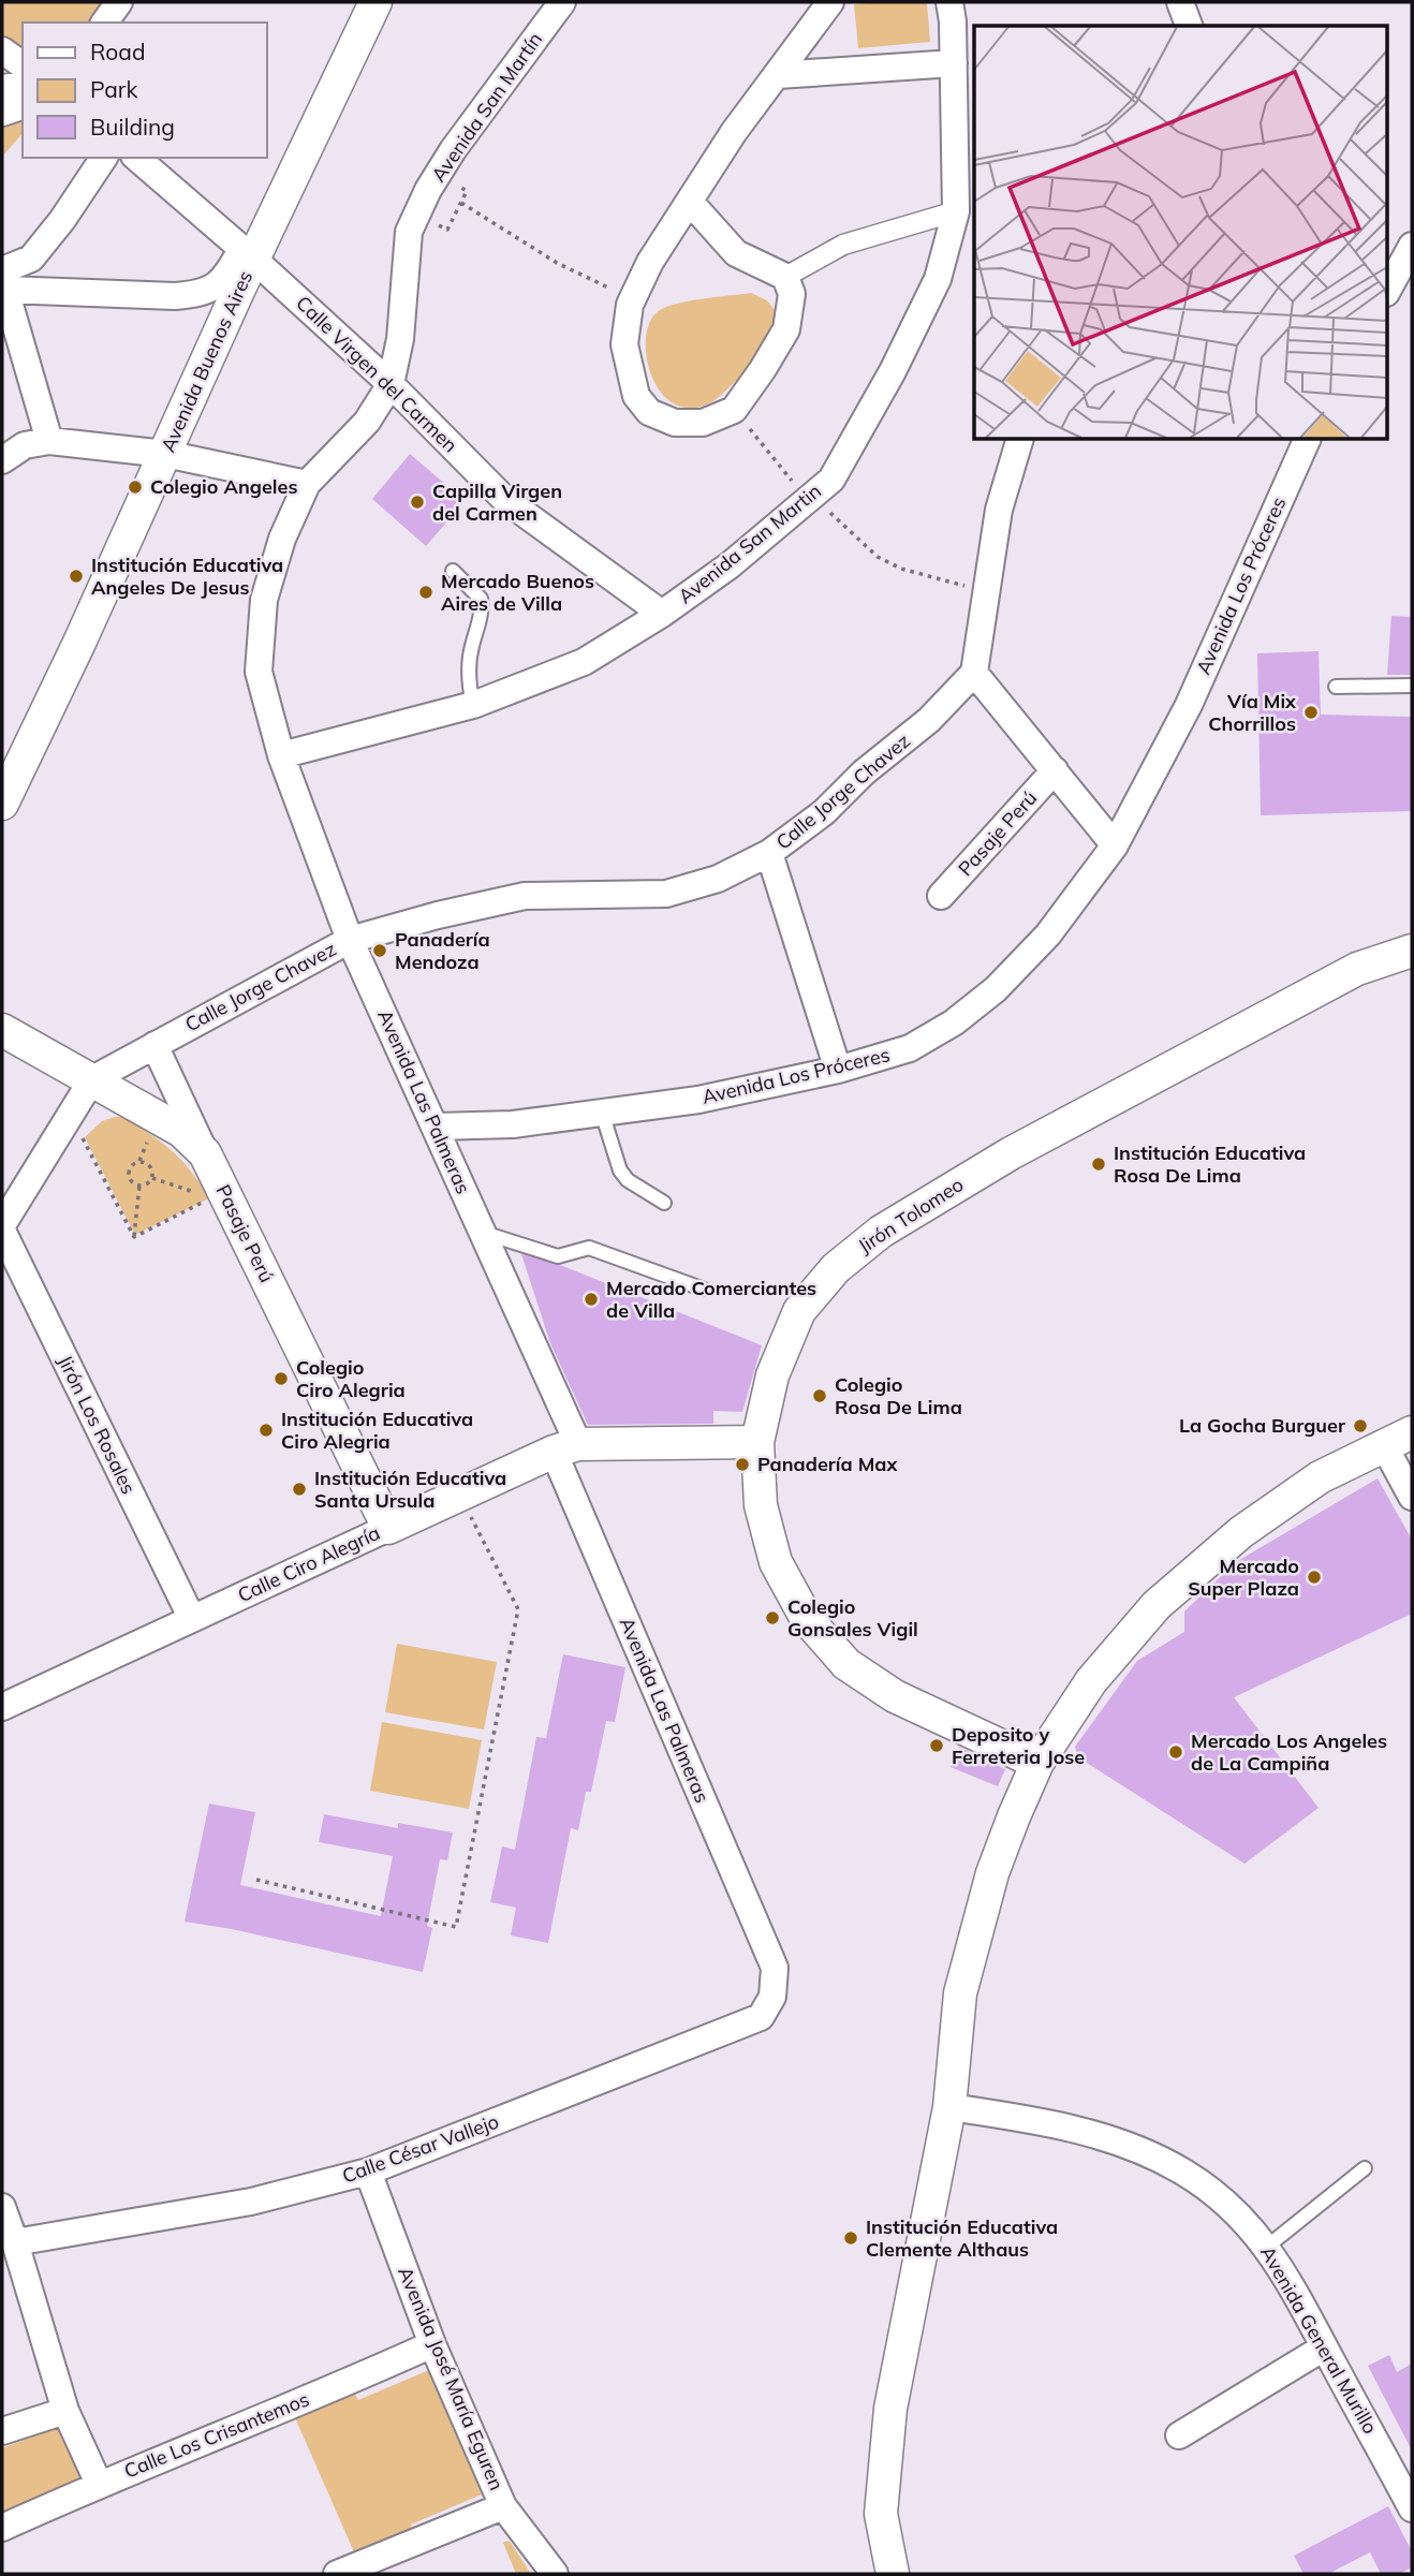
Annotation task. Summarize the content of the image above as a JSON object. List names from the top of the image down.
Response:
{
  "streets": {
    "street": [
      "Avenida San Martín",
      "Avenida Buenos Aires",
      "Calle Virgen del Carmen",
      "Avenida San Martin",
      "Avenida Los Próceres",
      "Calle Jorge Chavez",
      "Pasaje Perú",
      "Avenida Las Palmeras",
      "Jirón Tolomeo",
      "Jirón Los Rosales",
      "Calle Ciro Alegría",
      "Calle César Vallejo",
      "Avenida General Murillo",
      "Avenida José María Eguren",
      "Calle Los Crisantemos"
    ]
  },
  "crossings": [
    ["Avenida San Martín", "Calle Virgen del Carmen"],
    ["Avenida San Martín", "Avenida San Martin"],
    ["Avenida San Martín", "Avenida Las Palmeras"],
    ["Avenida Buenos Aires", "Calle Virgen del Carmen"],
    ["Calle Virgen del Carmen", "Avenida San Martin"],
    ["Avenida San Martin", "Avenida Las Palmeras"],
    ["Avenida Los Próceres", "Avenida Las Palmeras"],
    ["Calle Jorge Chavez", "Pasaje Perú"],
    ["Calle Jorge Chavez", "Avenida Las Palmeras"],
    ["Pasaje Perú", "Calle Ciro Alegría"],
    ["Avenida Las Palmeras", "Calle Ciro Alegría"],
    ["Avenida Las Palmeras", "Calle César Vallejo"],
    ["Jirón Tolomeo", "Calle Ciro Alegría"],
    ["Jirón Los Rosales", "Calle Ciro Alegría"],
    ["Calle César Vallejo", "Avenida José María Eguren"],
    ["Avenida José María Eguren", "Calle Los Crisantemos"]
  ],
  "places": [
    "Colegio Angeles",
    "Capilla Virgen del Carmen",
    "Institución Educativa Angeles De Jesus",
    "Mercado Buenos Aires de Villa",
    "Vía Mix Chorrillos",
    "Panadería Mendoza",
    "Institución Educativa Rosa De Lima",
    "Mercado Comerciantes de Villa",
    "Colegio Ciro Alegria",
    "Colegio Rosa De Lima",
    "La Gocha Burguer",
    "Institución Educativa Ciro Alegria",
    "Panadería Max",
    "Institución Educativa Santa Ursula",
    "Mercado Super Plaza",
    "Colegio Gonsales Vigil",
    "Deposito y Ferreteria Jose",
    "Mercado Los Angeles de La Campiña",
    "Institución Educativa Clemente Althaus"
  ],
  "legend": ["Road", "Park", "Building"]
}
